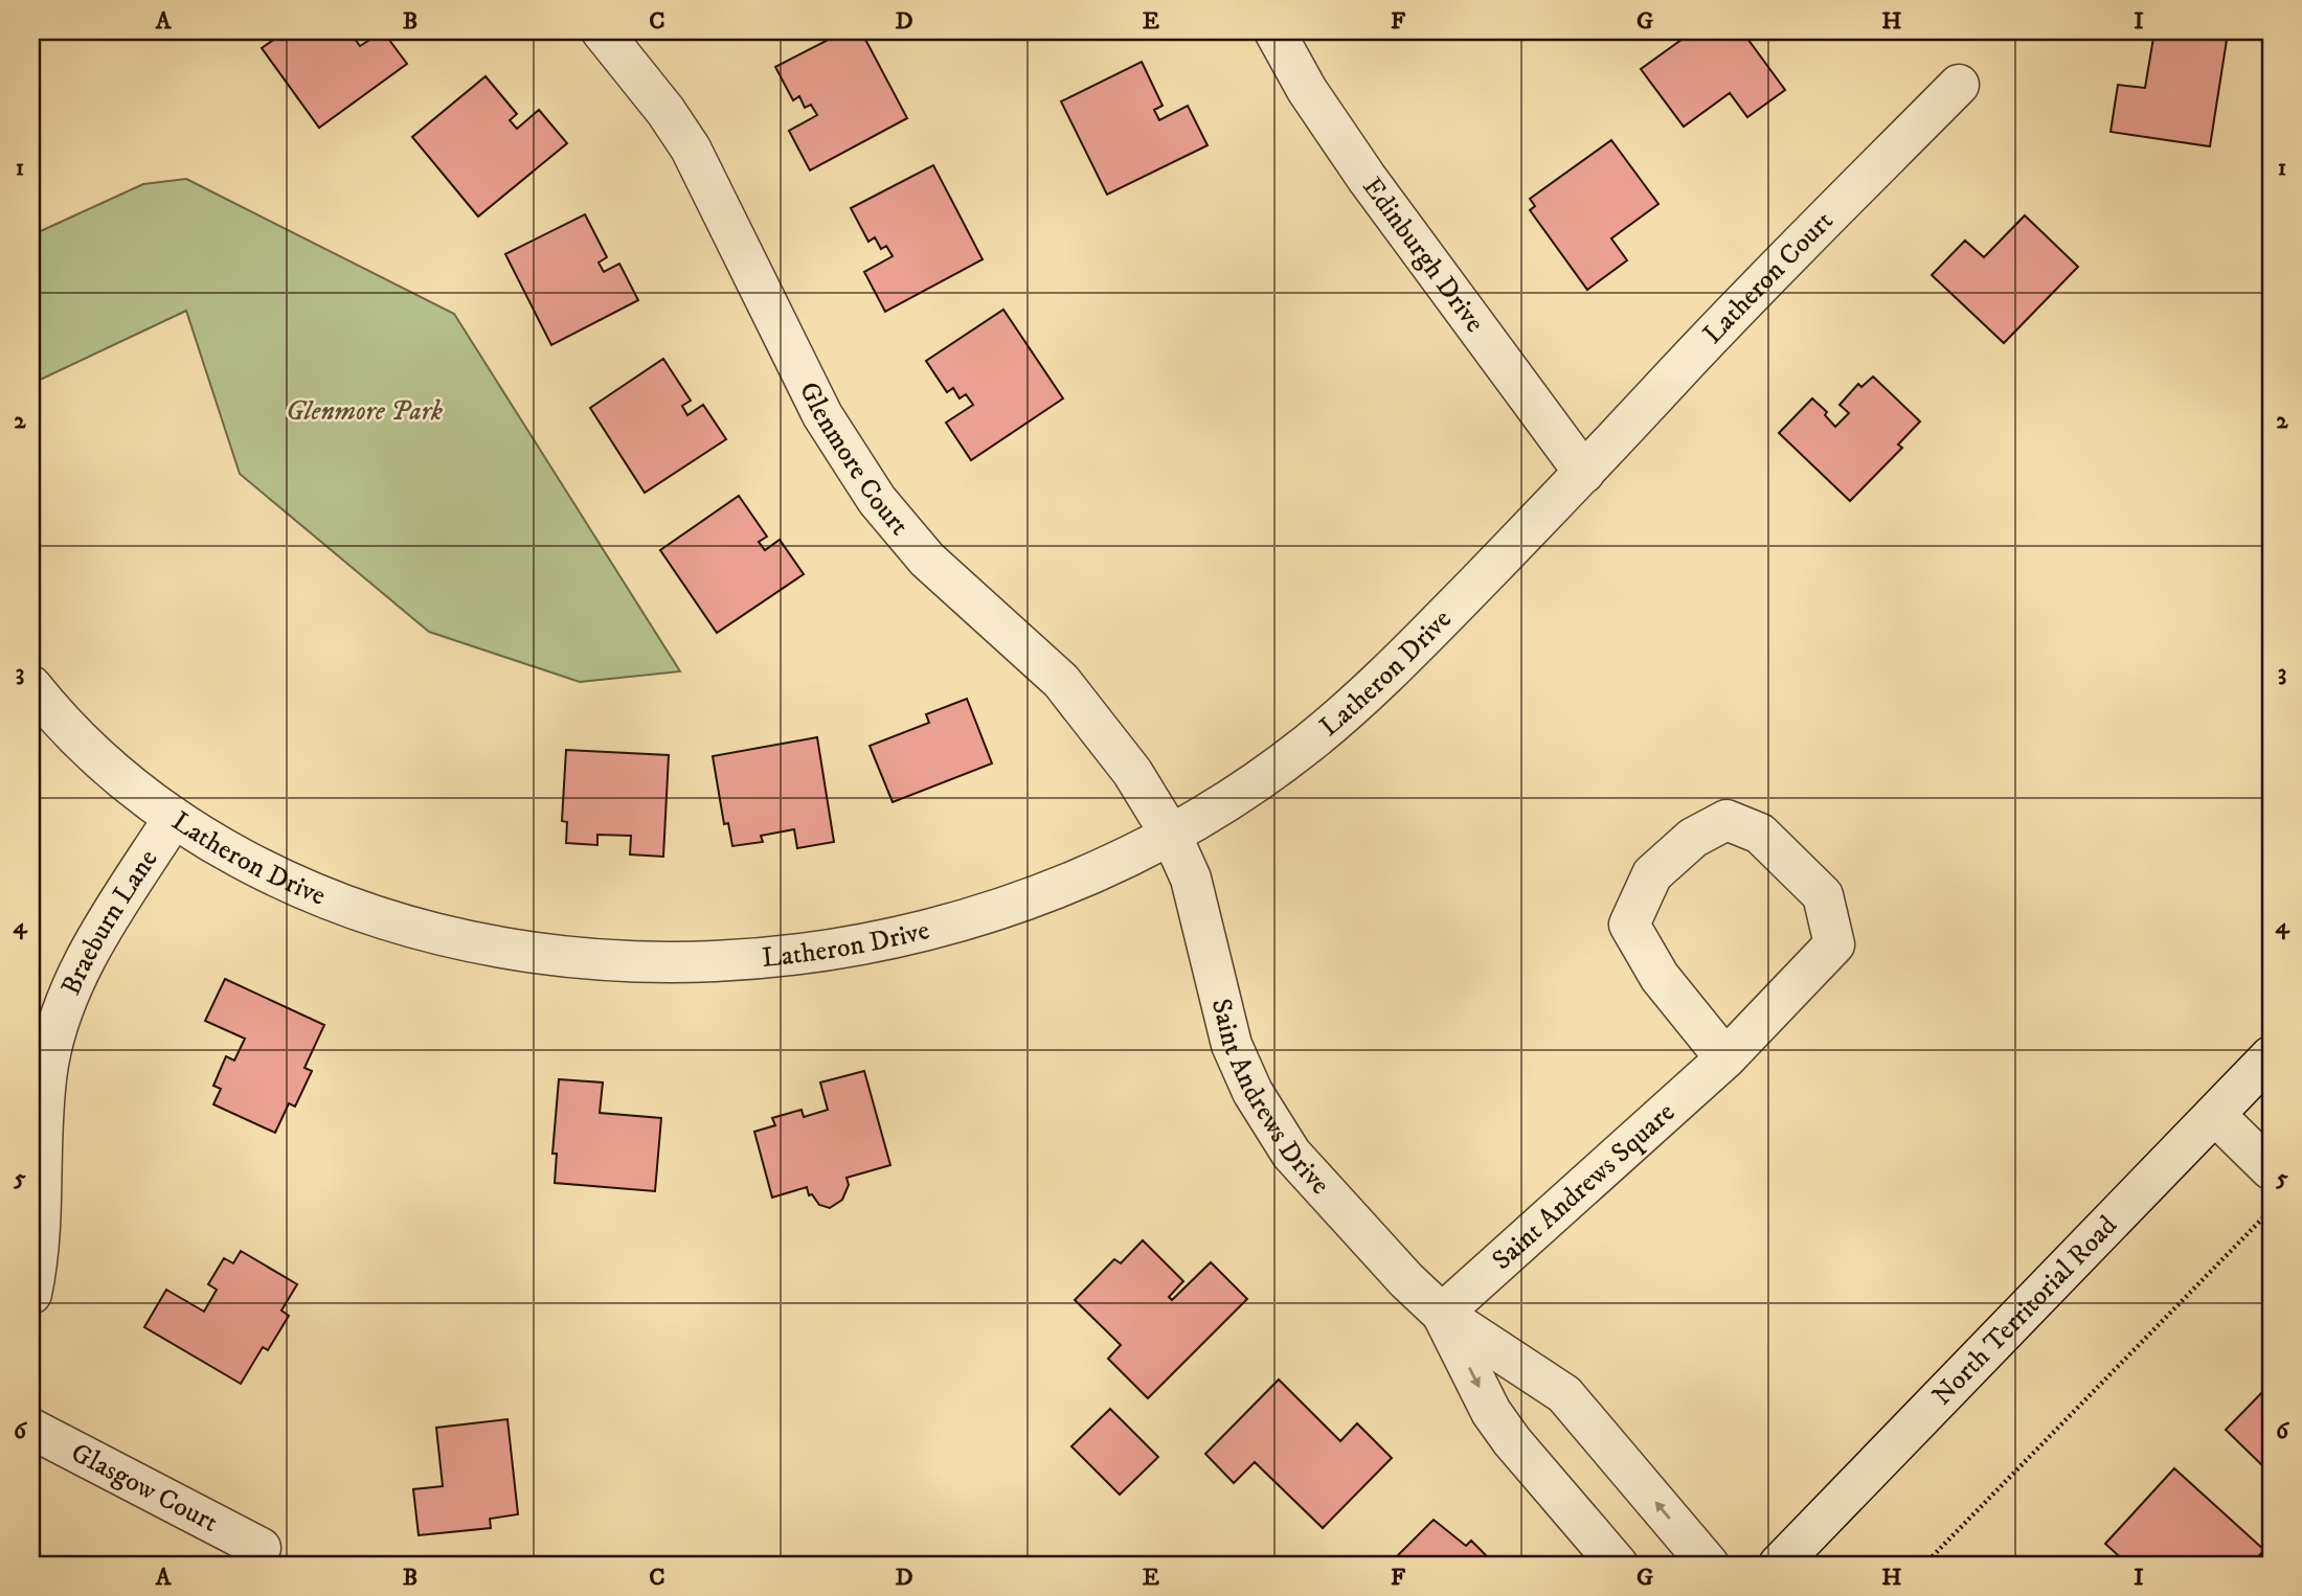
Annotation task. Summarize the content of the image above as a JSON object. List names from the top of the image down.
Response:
{
  "streets": {
    "street": [
      "Edinburgh Drive",
      "Latheron Court",
      "Glenmore Court",
      "Latheron Drive",
      "Braeburn Lane",
      "Saint Andrews Drive",
      "Saint Andrews Square",
      "North Territorial Road",
      "Glasgow Court"
    ]
  },
  "crossings": [
    ["Edinburgh Drive", "Latheron Court"],
    ["Edinburgh Drive", "Latheron Drive"],
    ["Latheron Court", "Latheron Drive"],
    ["Glenmore Court", "Latheron Drive"],
    ["Glenmore Court", "Saint Andrews Drive"],
    ["Latheron Drive", "Braeburn Lane"],
    ["Latheron Drive", "Saint Andrews Drive"],
    ["Saint Andrews Drive", "Saint Andrews Square"]
  ],
  "parks": ["Glenmore Park"],
  "grid": {
    "columns": [
      "A",
      "B",
      "C",
      "D",
      "E",
      "F",
      "G",
      "H",
      "I"
    ],
    "rows": [
      "1",
      "2",
      "3",
      "4",
      "5",
      "6"
    ]
  }
}
